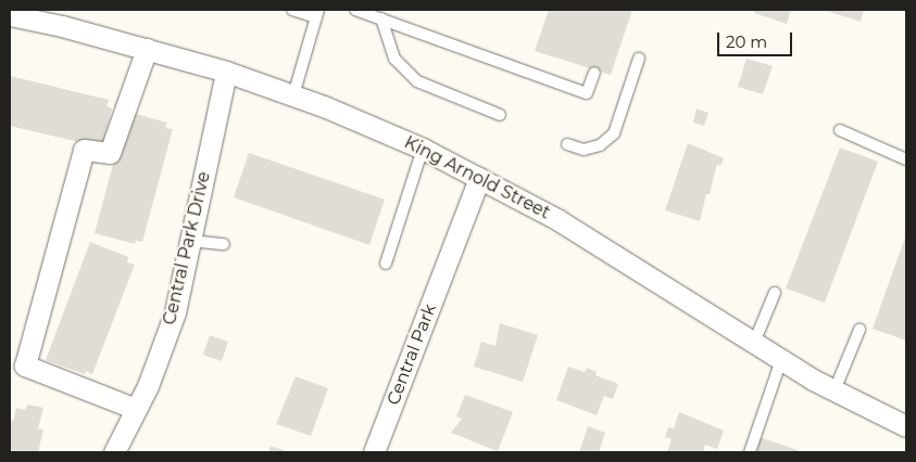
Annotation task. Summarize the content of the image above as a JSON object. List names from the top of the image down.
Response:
{
  "streets": {
    "street": ["King Arnold Street", "Central Park Drive", "Central Park"]
  },
  "crossings": [
    ["King Arnold Street", "Central Park Drive"],
    ["King Arnold Street", "Central Park"]
  ],
  "scale_bar": "20 m"
}
